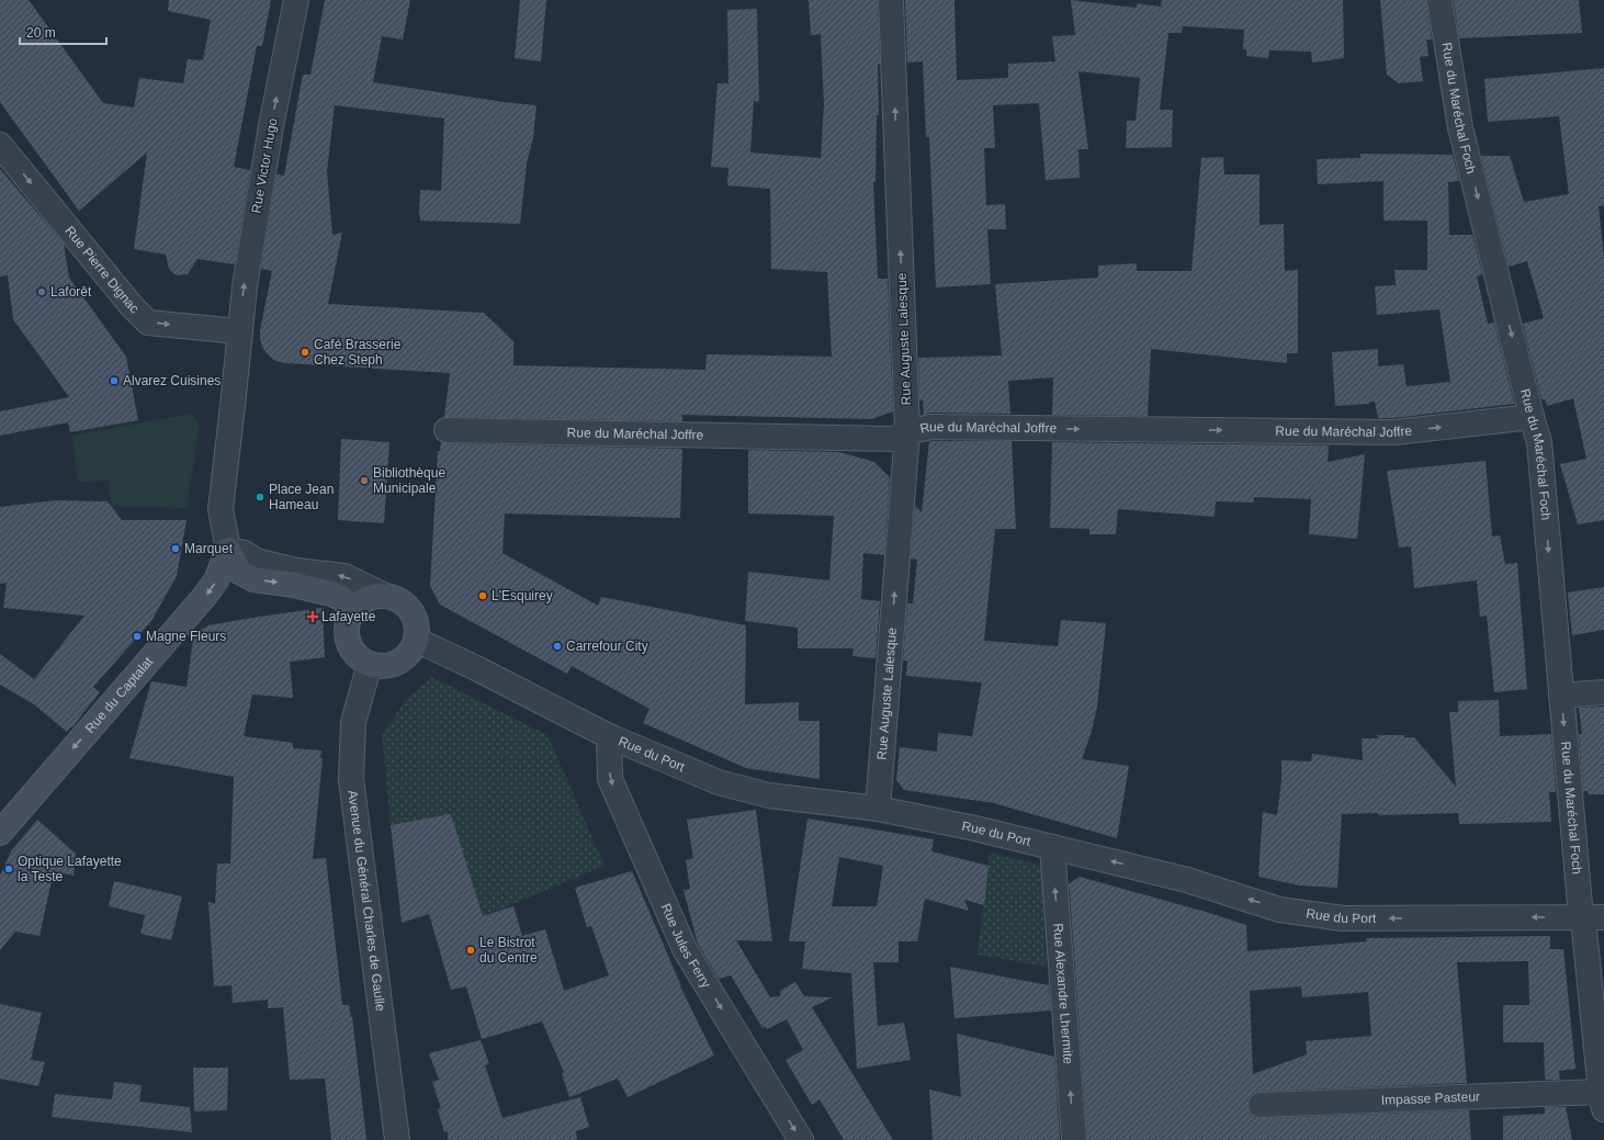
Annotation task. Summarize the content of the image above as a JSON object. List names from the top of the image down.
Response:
{
  "streets": {
    "main road": ["Rue du Captalat"],
    "street": [
      "Rue du Maréchal Foch",
      "Rue Victor Hugo",
      "Rue Pierre Dignac",
      "Rue Auguste Lalesque",
      "Rue du Maréchal Joffre",
      "Rue du Port",
      "Avenue du Général Charles de Gaulle",
      "Rue Jules Ferry",
      "Rue Alexandre Lhermite",
      "Impasse Pasteur"
    ]
  },
  "crossings": [
    ["Rue du Maréchal Foch", "Rue du Maréchal Joffre"],
    ["Rue du Maréchal Foch", "Rue du Port"],
    ["Rue du Maréchal Foch", "Impasse Pasteur"],
    ["Rue Victor Hugo", "Rue Pierre Dignac"],
    ["Rue Auguste Lalesque", "Rue du Maréchal Joffre"],
    ["Rue Auguste Lalesque", "Rue du Port"],
    ["Rue du Port", "Avenue du Général Charles de Gaulle"],
    ["Rue du Port", "Rue Jules Ferry"],
    ["Rue du Port", "Rue Alexandre Lhermite"]
  ],
  "one_way": [
    "Rue du Maréchal Foch",
    "Rue Victor Hugo",
    "Rue Pierre Dignac",
    "Rue Auguste Lalesque",
    "Rue du Maréchal Joffre",
    "Rue du Captalat",
    "Rue du Port",
    "Rue Jules Ferry",
    "Rue Alexandre Lhermite"
  ],
  "places": {
    "other": [
      "Laforêt",
      "Café Brasserie Chez Steph",
      "Alvarez Cuisines",
      "Bibliothèque Municipale",
      "Place Jean Hameau",
      "Marquet",
      "L'Esquirey",
      "Magne Fleurs",
      "Carrefour City",
      "Optique Lafayette la Teste",
      "Le Bistrot du Centre"
    ],
    "health": ["Lafayette"]
  },
  "scale_bar": "20 m"
}
